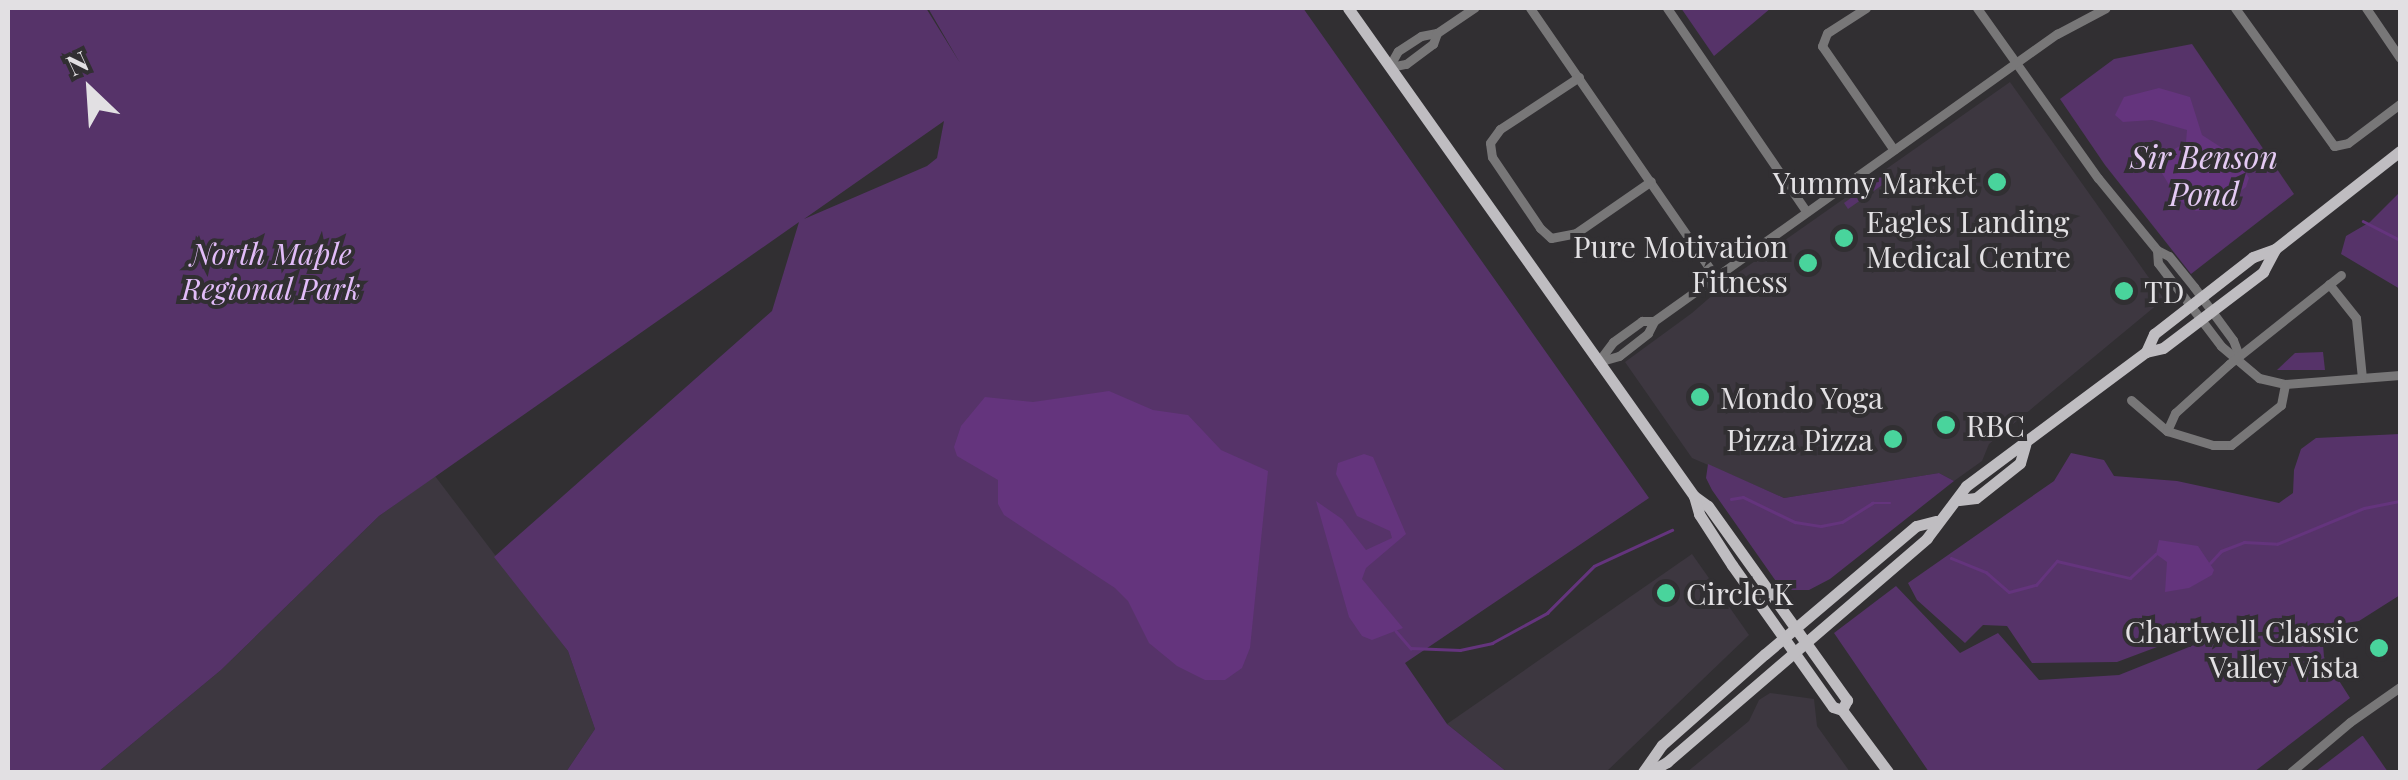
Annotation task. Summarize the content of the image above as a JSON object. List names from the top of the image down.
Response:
{
  "water": ["Sir Benson Pond"],
  "parks": ["North Maple Regional Park"],
  "places": [
    "Yummy Market",
    "Eagles Landing Medical Centre",
    "Pure Motivation Fitness",
    "TD",
    "Mondo Yoga",
    "RBC",
    "Pizza Pizza",
    "Circle K",
    "Chartwell Classic Valley Vista"
  ],
  "north": "top left"
}
